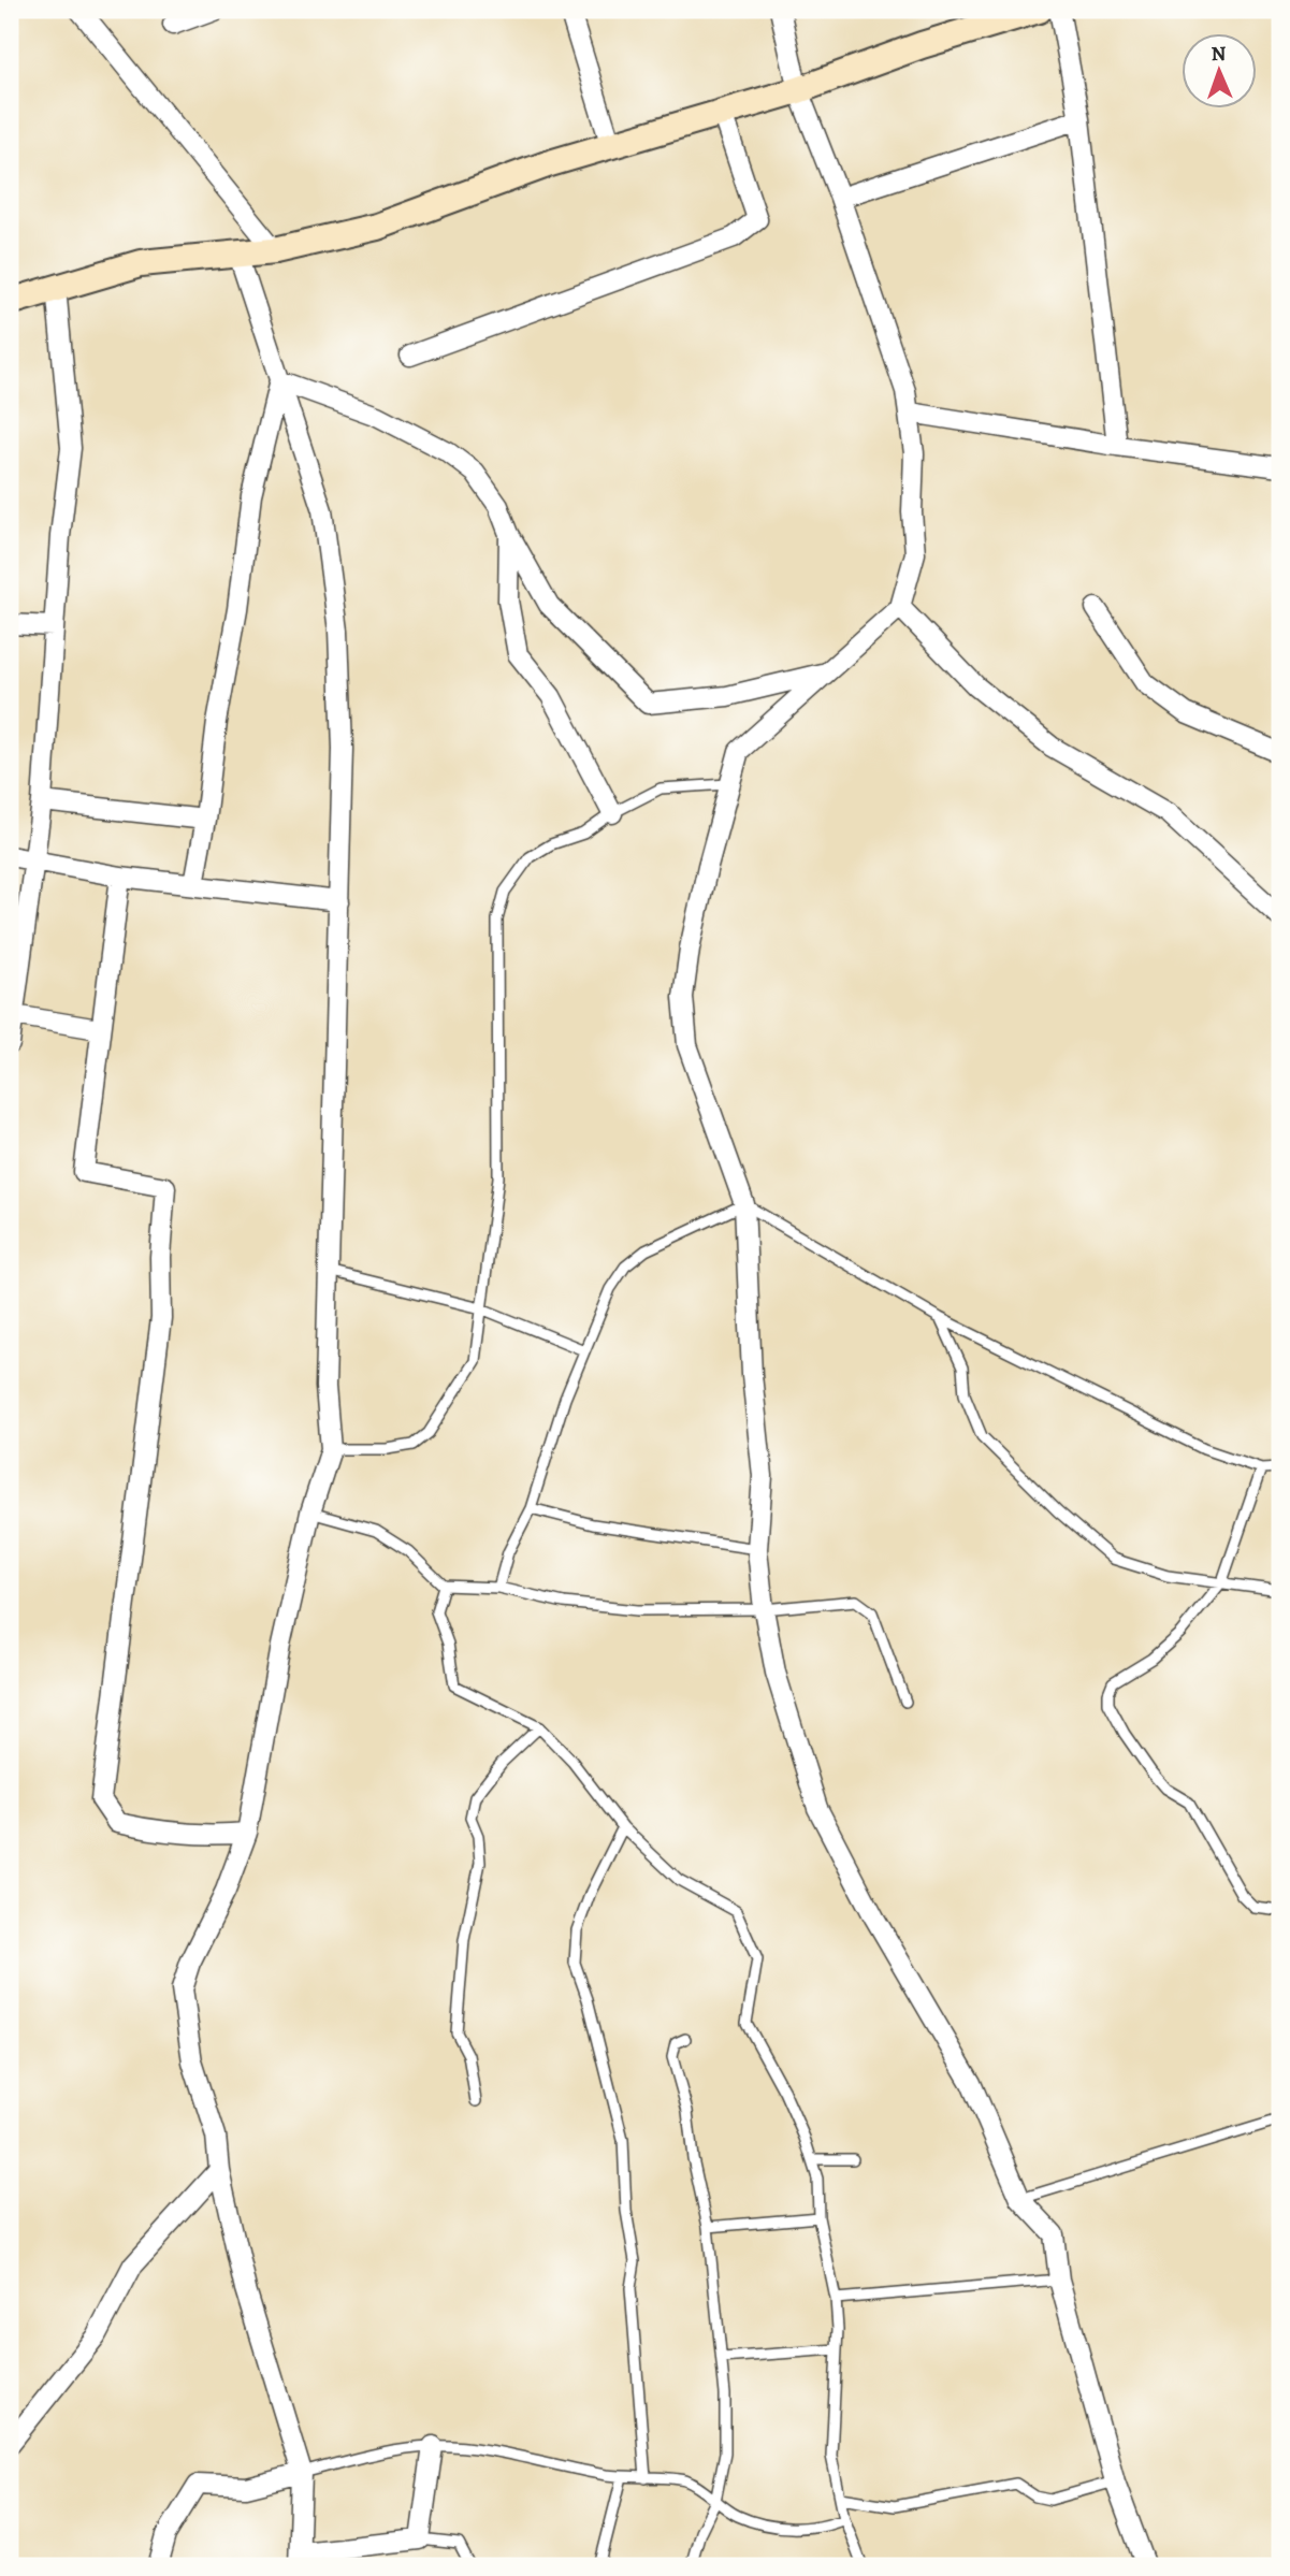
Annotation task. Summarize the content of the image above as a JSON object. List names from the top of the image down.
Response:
{
  "north": "top"
}
